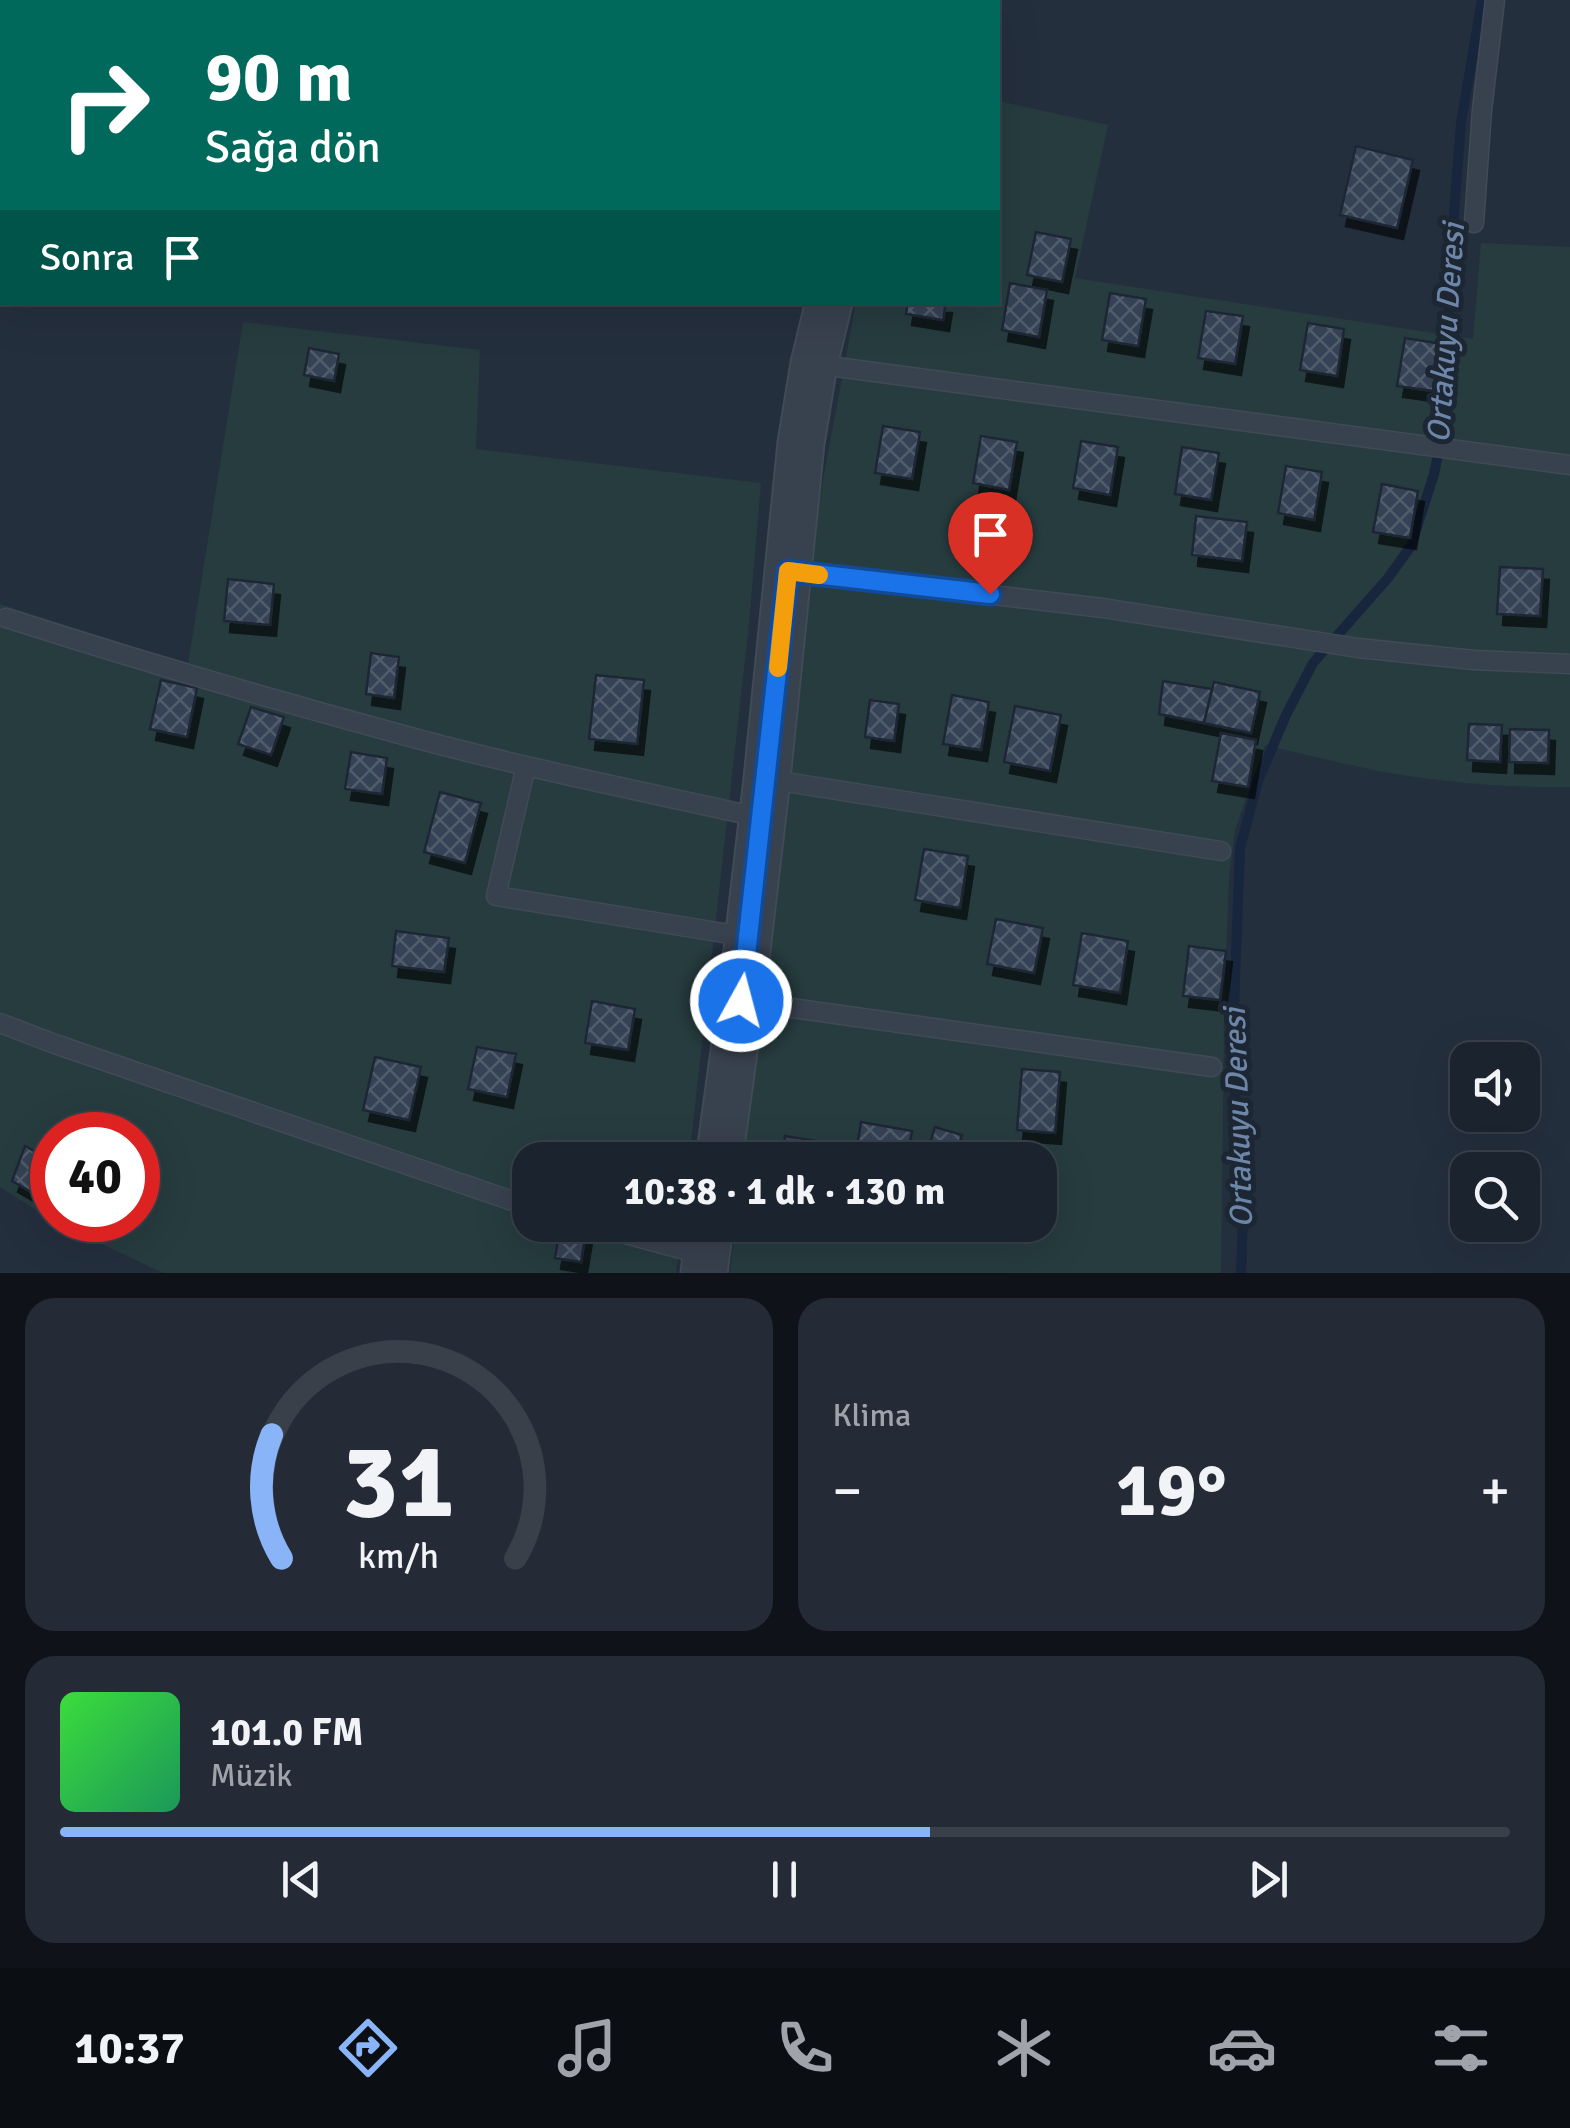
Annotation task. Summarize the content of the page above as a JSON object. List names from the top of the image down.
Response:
{
  "water": ["Ortakuyu Deresi"],
  "page": {
    "turn": ["90 m", "Sağa dön"],
    "then": "Sonra",
    "limit": "40",
    "trip": "10:38 · 1 dk · 130 m",
    "tile": "Klima",
    "heat": ["−", "19°", "+"],
    "song": ["101.0 FM", "Müzik"],
    "tabs": "10:37",
    "gauge": ["31", "km/h"]
  }
}
